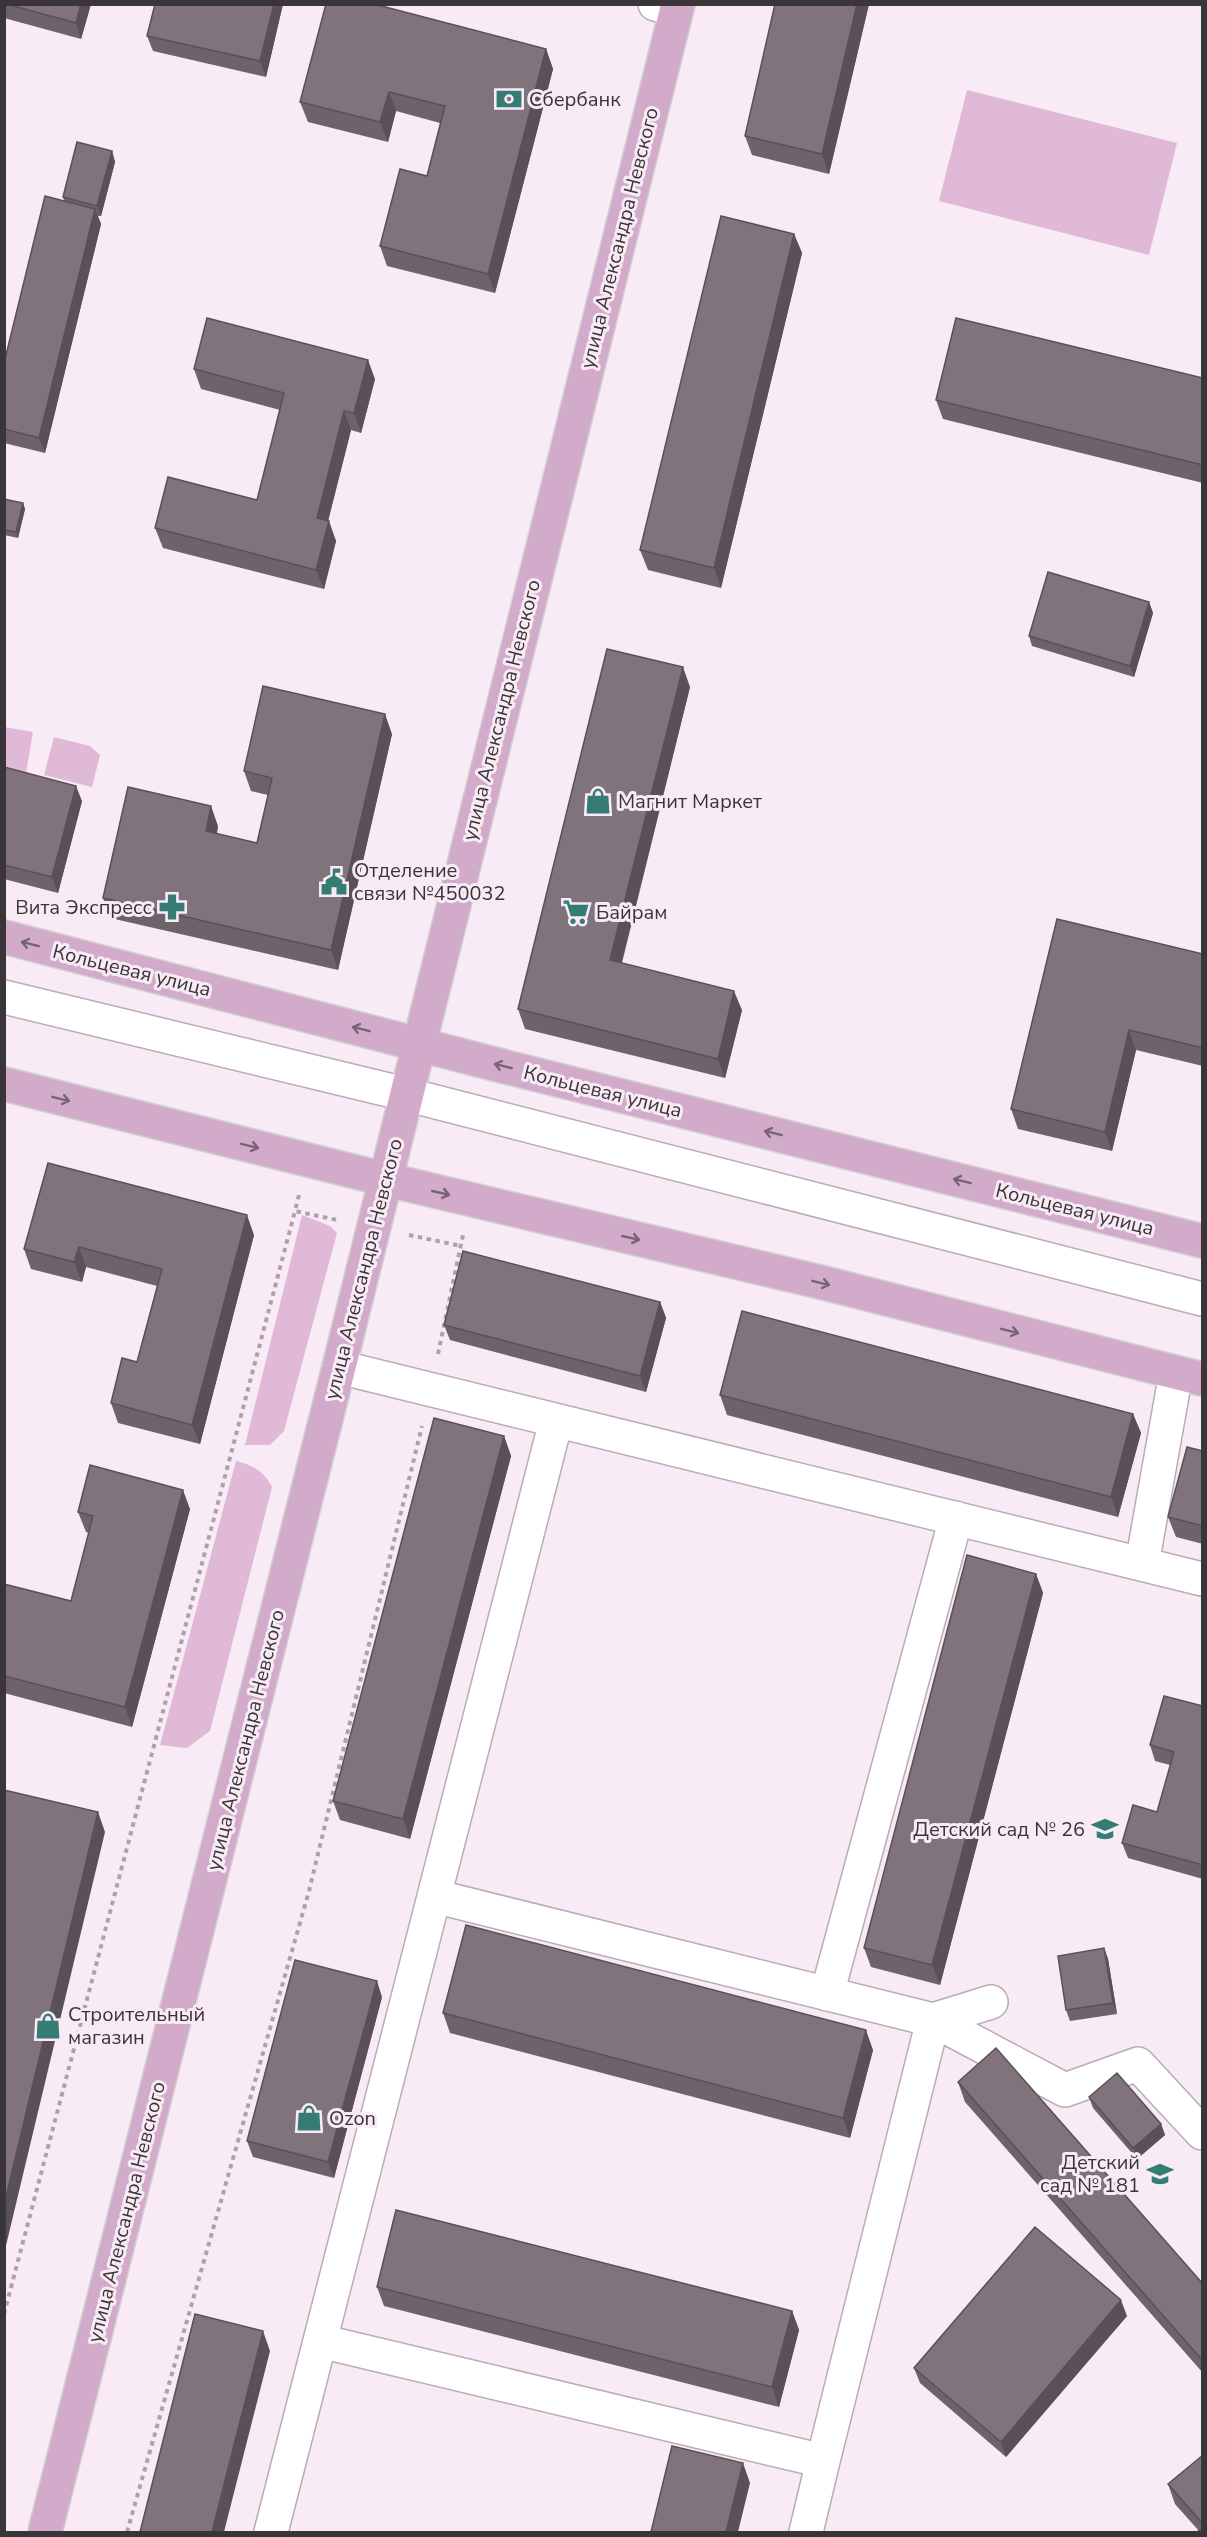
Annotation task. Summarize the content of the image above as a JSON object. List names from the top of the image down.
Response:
{
  "streets": {
    "main road": ["улица Александра Невского", "Кольцевая улица"]
  },
  "crossings": [
    ["улица Александра Невского", "Кольцевая улица"]
  ],
  "places": {
    "bank": ["Сбербанк"],
    "shop": ["Магнит Маркет", "Строительный магазин", "Ozon"],
    "public building": ["Отделение связи №450032"],
    "pharmacy": ["Вита Экспресс"],
    "supermarket": ["Байрам"],
    "school or university": ["Детский сад № 26", "Детский сад № 181"]
  }
}
